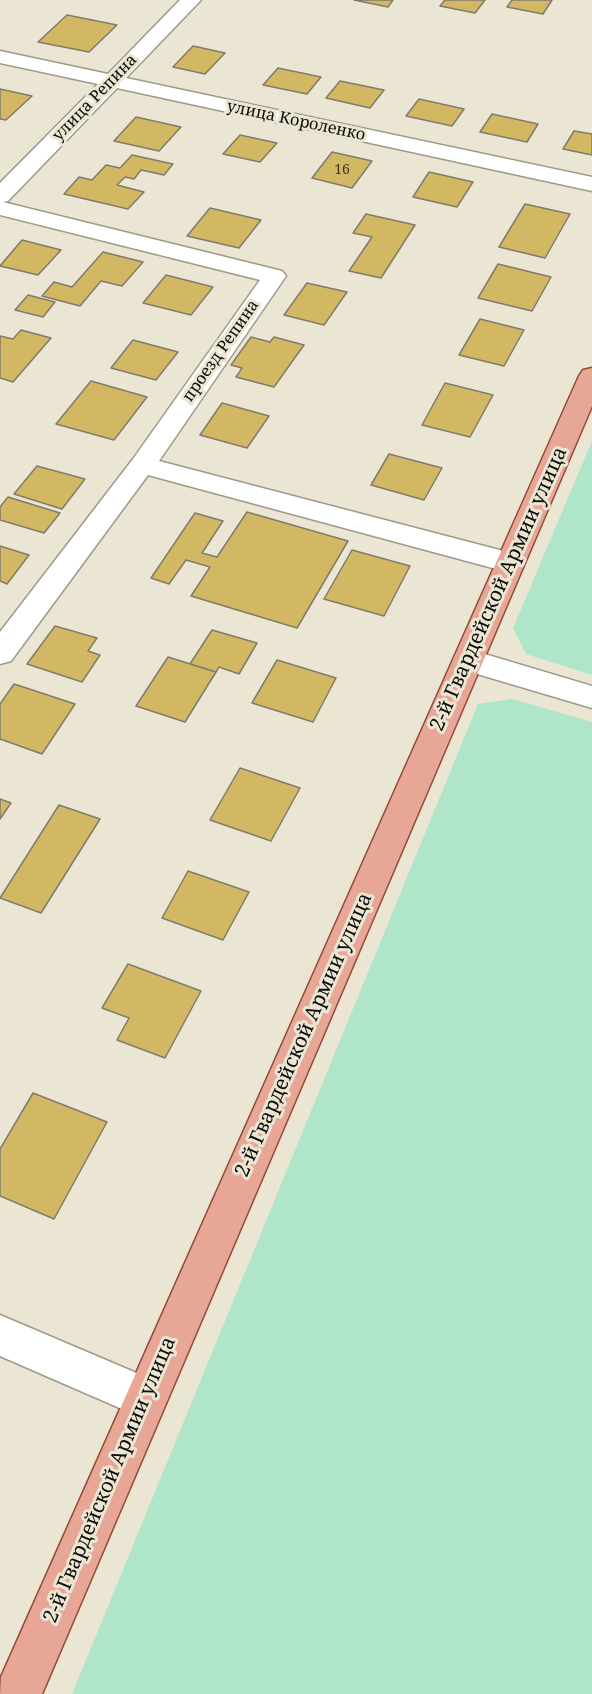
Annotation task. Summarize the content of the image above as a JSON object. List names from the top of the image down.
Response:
{
  "streets": {
    "main road": ["2-й Гвардейской Армии улица"],
    "street": ["улица Репина", "улица Короленко", "проезд Репина"]
  },
  "crossings": [
    ["улица Репина", "улица Короленко"]
  ],
  "house_numbers": ["16"]
}
